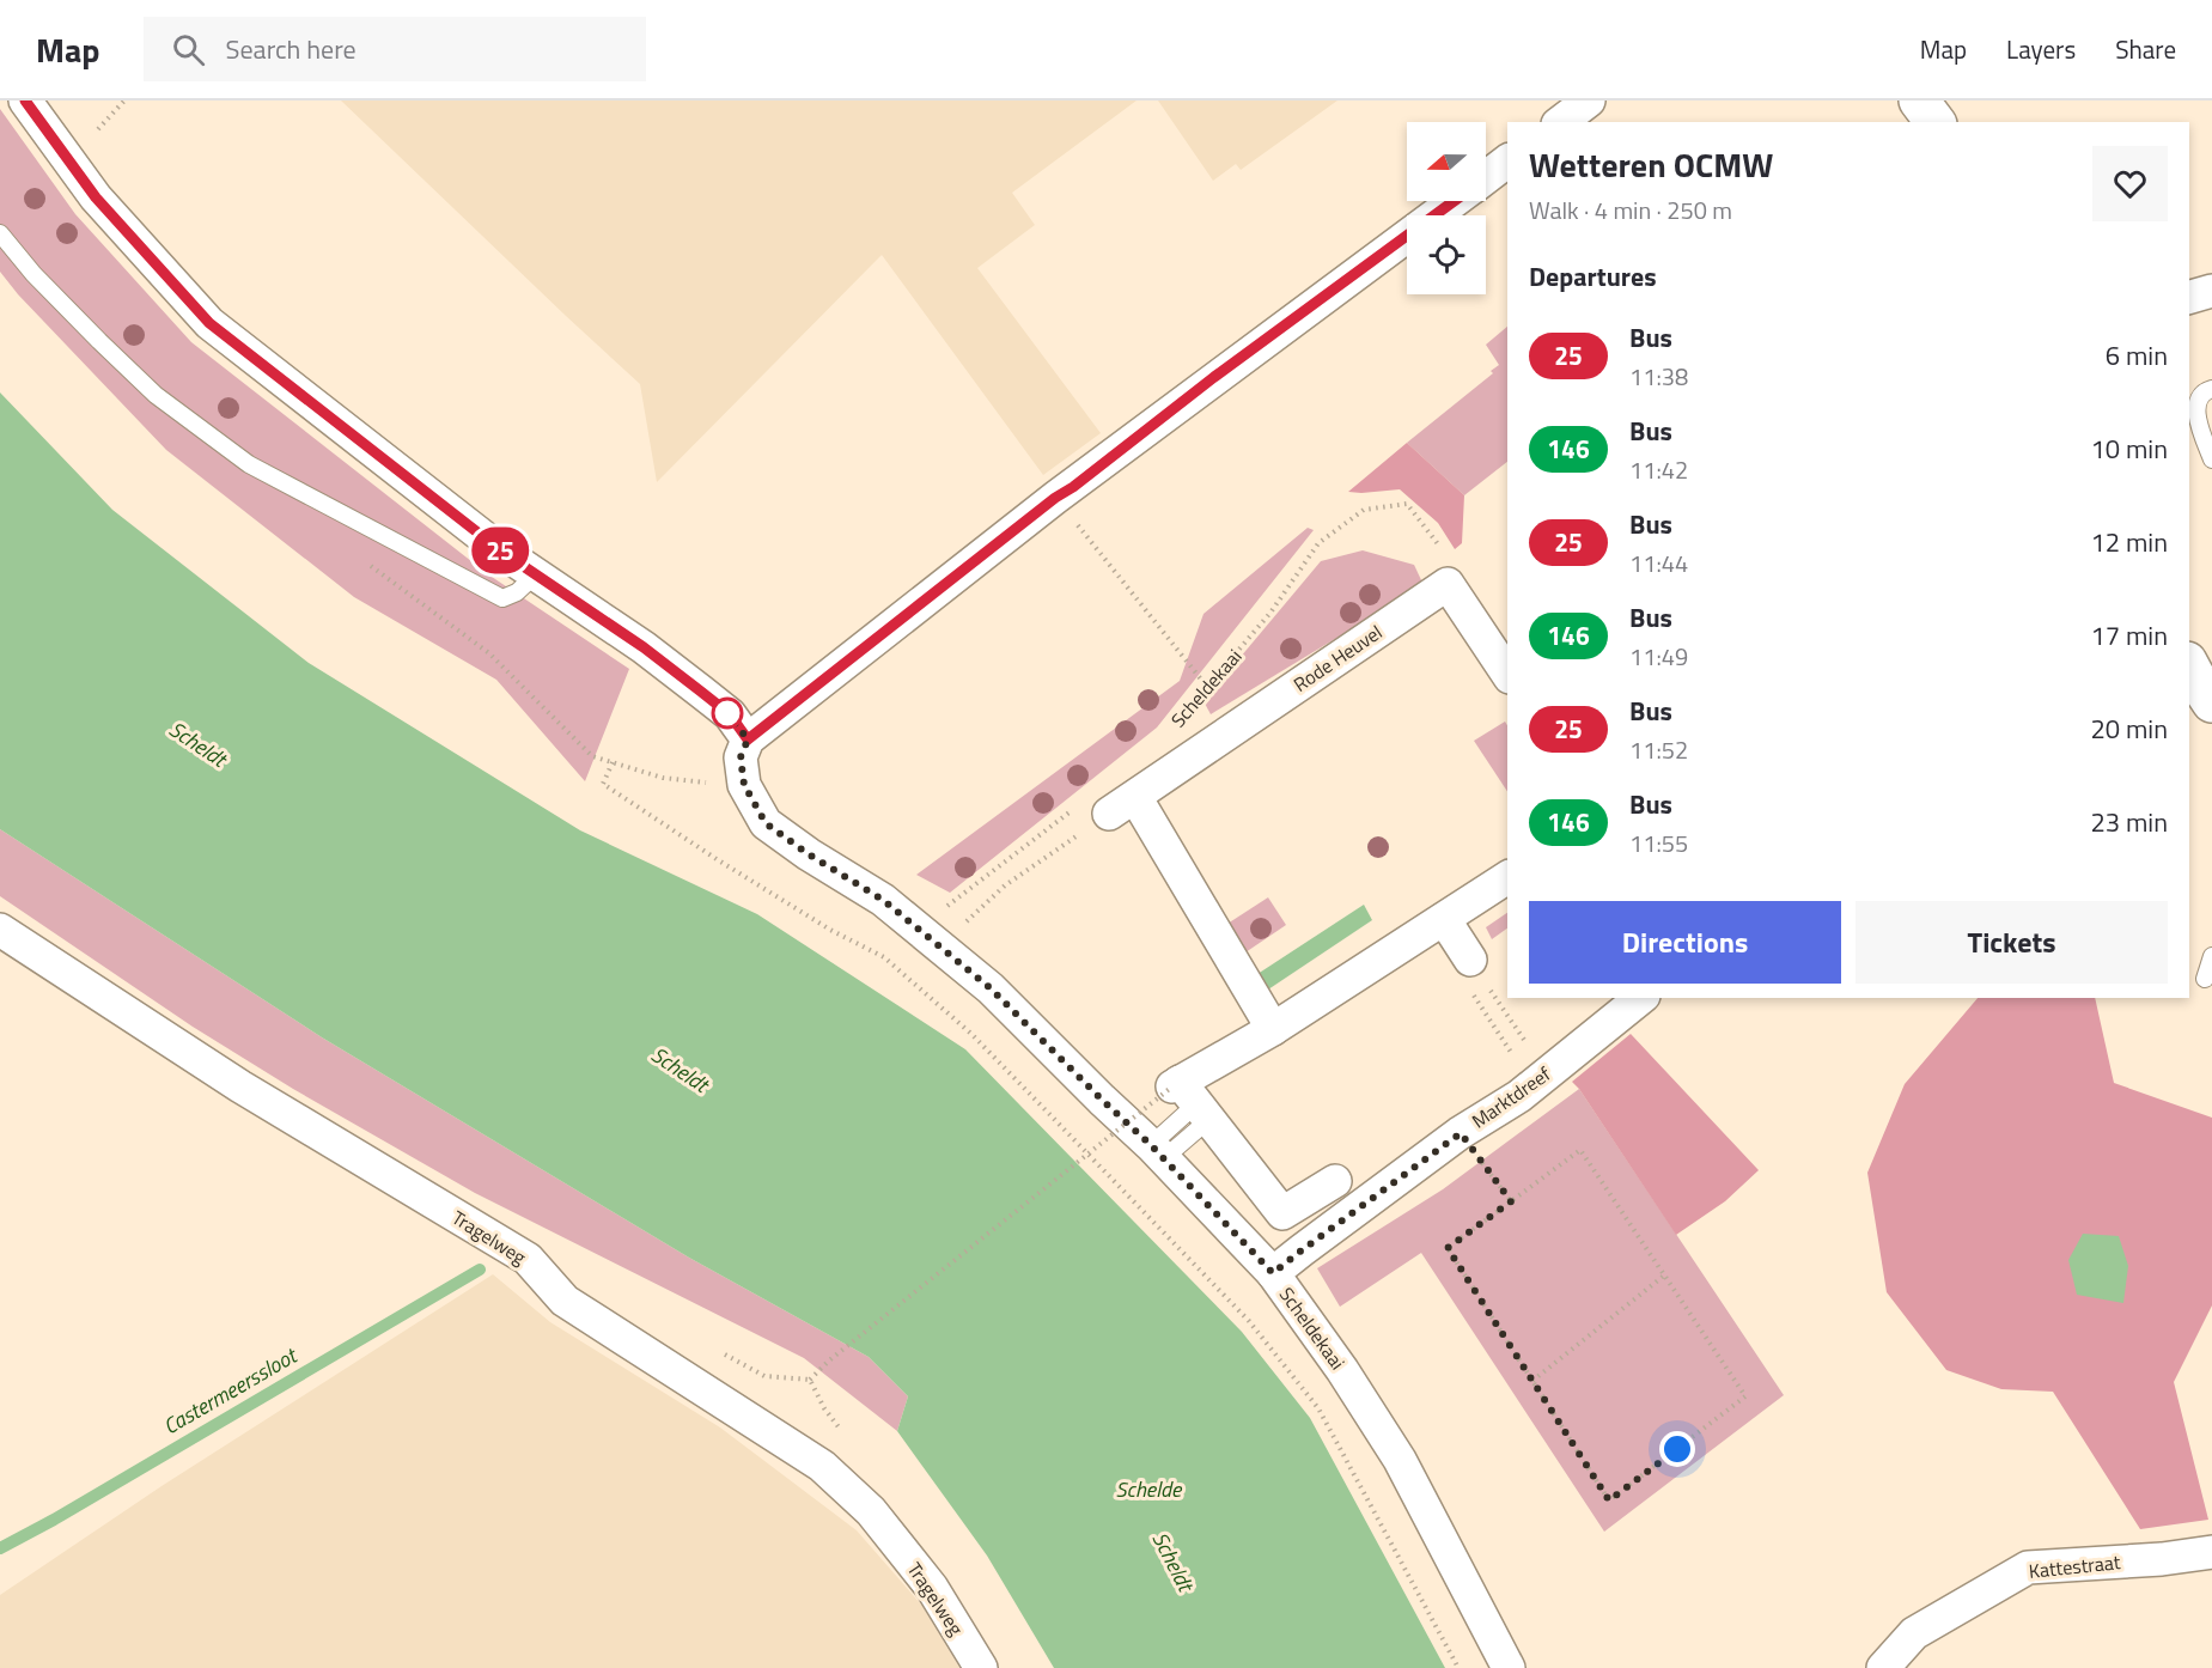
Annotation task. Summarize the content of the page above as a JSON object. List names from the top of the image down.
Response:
{
  "streets": {
    "street": [
      "Rode Heuvel",
      "Scheldekaai",
      "Marktdreef",
      "Tragelweg",
      "Kattestraat"
    ]
  },
  "crossings": [
    ["Rode Heuvel", "Scheldekaai"],
    ["Scheldekaai", "Marktdreef"]
  ],
  "water": ["Scheldt", "Castermeerssloot", "Schelde"],
  "lines": ["bus line 25"],
  "north": "left",
  "page": {
    "header": "Map",
    "search": "Search here",
    "nav": ["Map", "Layers", "Share"],
    "on_map": "25",
    "heading": [
      ["Wetteren OCMW", "Walk · 4 min · 250 m"],
      "Departures"
    ],
    "list": [
      {
        "mark": "25",
        "name": "Bus",
        "note": "11:38",
        "value": "6 min"
      },
      {
        "mark": "146",
        "name": "Bus",
        "note": "11:42",
        "value": "10 min"
      },
      {
        "mark": "25",
        "name": "Bus",
        "note": "11:44",
        "value": "12 min"
      },
      {
        "mark": "146",
        "name": "Bus",
        "note": "11:49",
        "value": "17 min"
      },
      {
        "mark": "25",
        "name": "Bus",
        "note": "11:52",
        "value": "20 min"
      },
      {
        "mark": "146",
        "name": "Bus",
        "note": "11:55",
        "value": "23 min"
      }
    ],
    "buttons": ["Directions", "Tickets"]
  }
}
